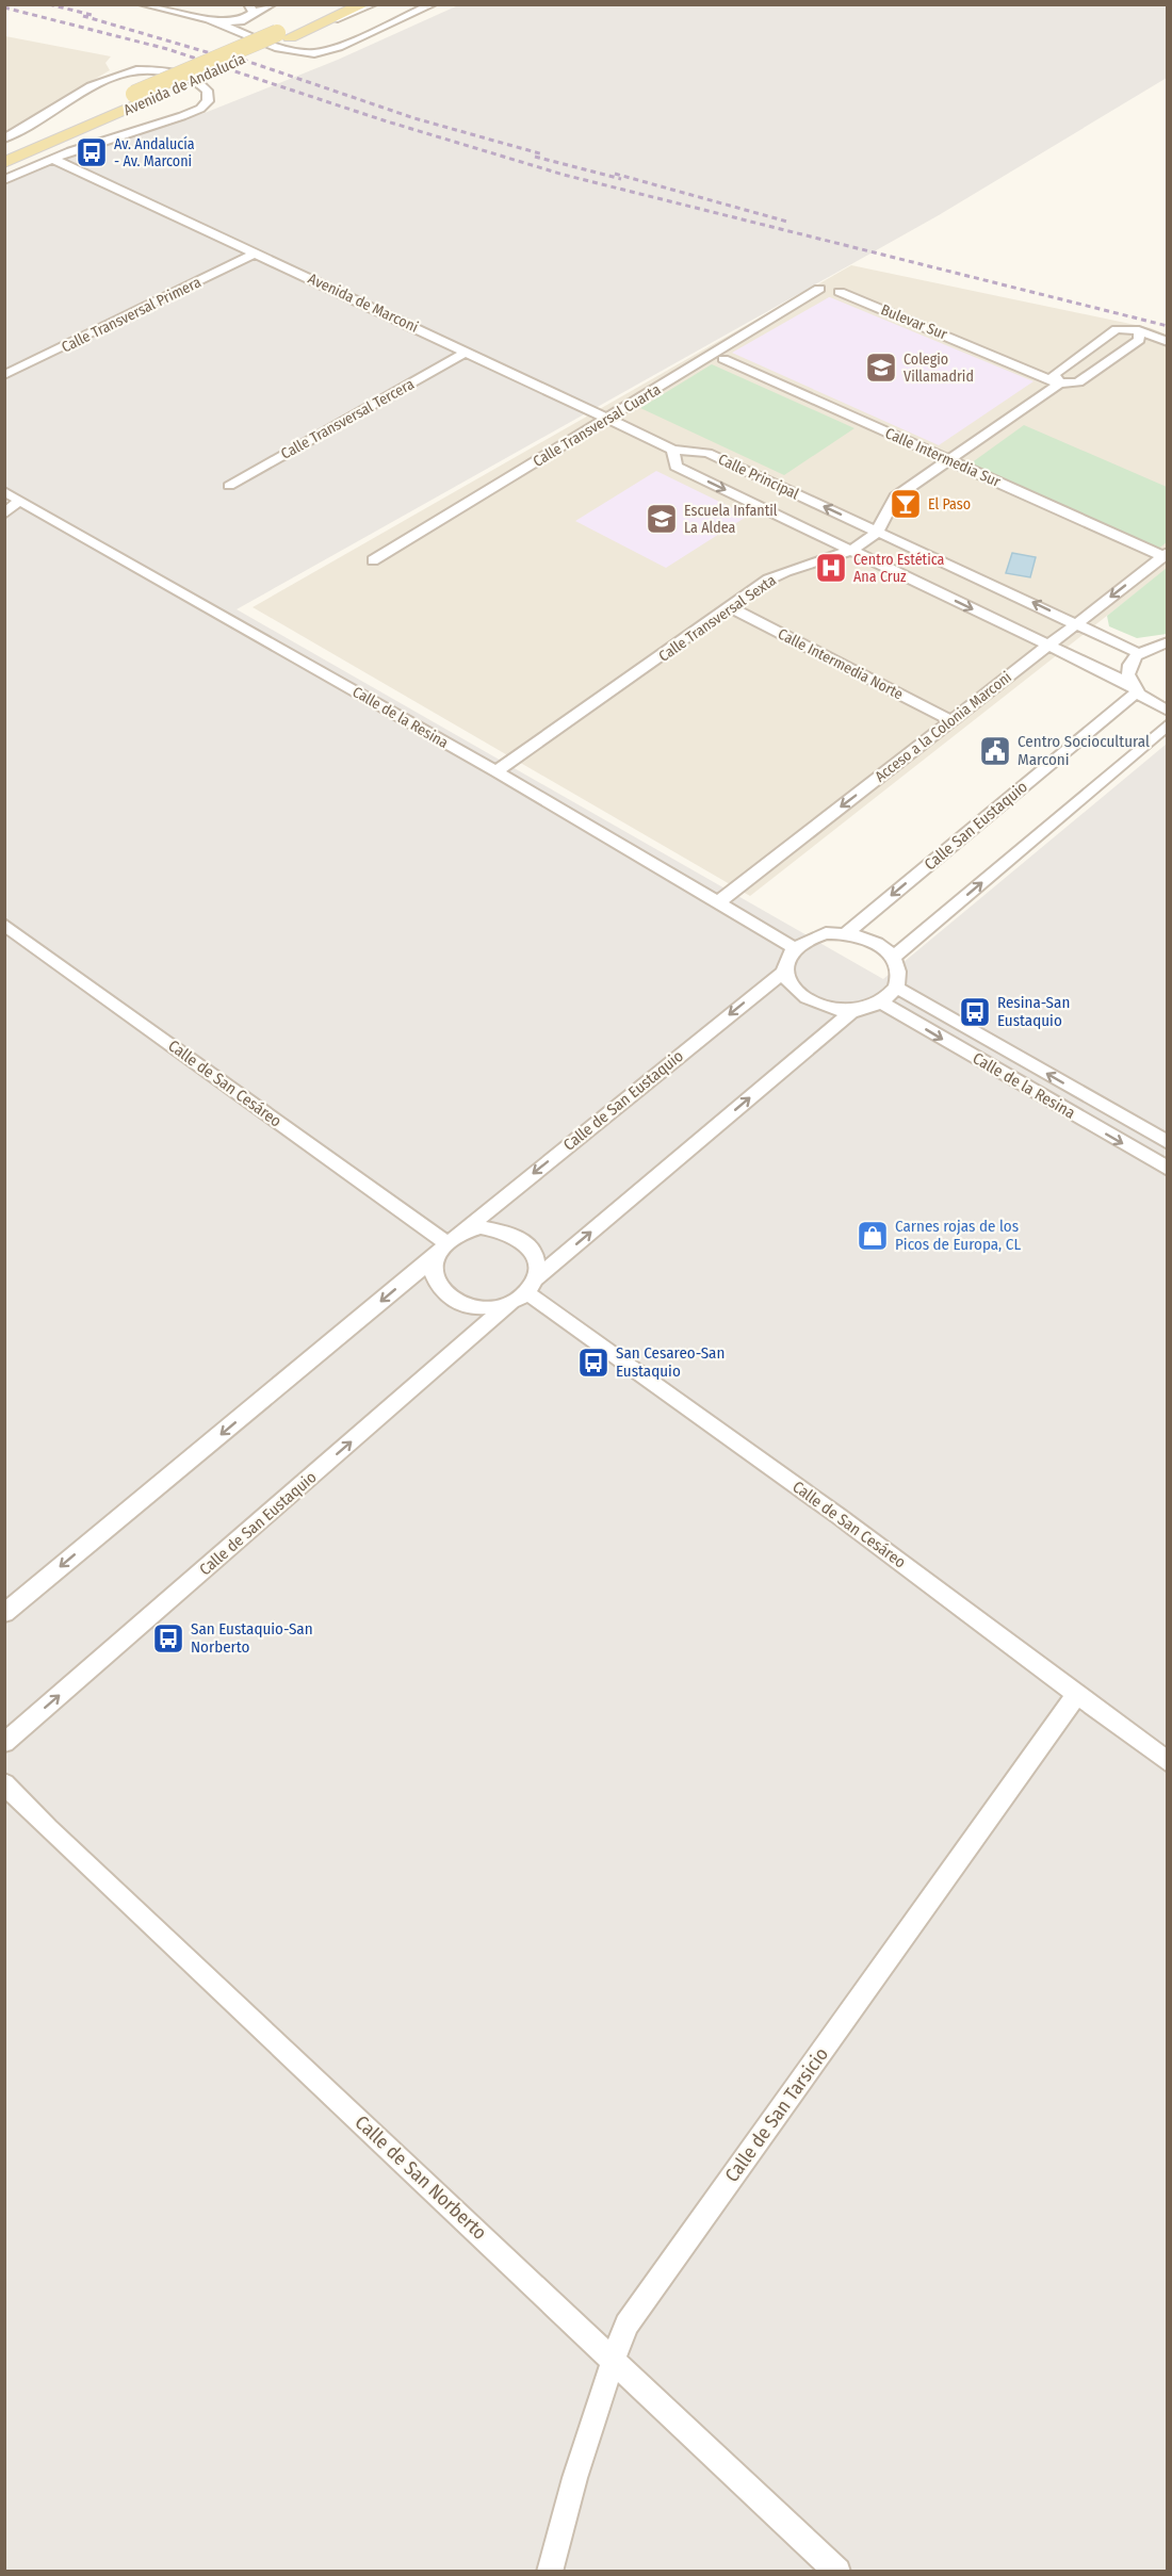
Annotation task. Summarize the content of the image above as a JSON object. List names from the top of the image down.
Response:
{
  "streets": {
    "main road": ["Avenida de Andalucía"],
    "street": [
      "Avenida de Marconi",
      "Calle Transversal Primera",
      "Bulevar Sur",
      "Calle Transversal Tercera",
      "Calle Transversal Cuarta",
      "Calle Intermedia Sur",
      "Calle Principal",
      "Calle Transversal Sexta",
      "Calle Intermedia Norte",
      "Calle de la Resina",
      "Acceso a la Colonia Marconi",
      "Calle San Eustaquio",
      "Calle de San Cesáreo",
      "Calle de San Eustaquio",
      "Calle de San Tarsicio",
      "Calle de San Norberto"
    ]
  },
  "crossings": [
    ["Avenida de Marconi", "Calle Transversal Primera"],
    ["Avenida de Marconi", "Calle Transversal Tercera"],
    ["Avenida de Marconi", "Calle Transversal Cuarta"],
    ["Avenida de Marconi", "Calle Principal"],
    ["Bulevar Sur", "Calle Transversal Sexta"],
    ["Calle Intermedia Sur", "Calle Transversal Sexta"],
    ["Calle Intermedia Sur", "Acceso a la Colonia Marconi"],
    ["Calle Principal", "Calle Transversal Sexta"],
    ["Calle Principal", "Acceso a la Colonia Marconi"],
    ["Calle Principal", "Calle San Eustaquio"],
    ["Calle Transversal Sexta", "Calle Intermedia Norte"],
    ["Calle Transversal Sexta", "Calle de la Resina"],
    ["Calle Intermedia Norte", "Acceso a la Colonia Marconi"],
    ["Calle de la Resina", "Acceso a la Colonia Marconi"],
    ["Calle de la Resina", "Calle San Eustaquio"],
    ["Calle de la Resina", "Calle de San Eustaquio"],
    ["Calle San Eustaquio", "Calle de San Eustaquio"],
    ["Calle de San Cesáreo", "Calle de San Eustaquio"],
    ["Calle de San Cesáreo", "Calle de San Tarsicio"],
    ["Calle de San Tarsicio", "Calle de San Norberto"]
  ],
  "places": {
    "bus stop": [
      "Av. Andalucía - Av. Marconi",
      "Resina-San Eustaquio",
      "San Cesareo-San Eustaquio",
      "San Eustaquio-San Norberto"
    ],
    "school or university": ["Colegio Villamadrid", "Escuela Infantil La Aldea"],
    "bar": ["El Paso"],
    "hospital": ["Centro Estética Ana Cruz"],
    "public building": ["Centro Sociocultural Marconi"],
    "shop": ["Carnes rojas de los Picos de Europa, CL"]
  }
}
